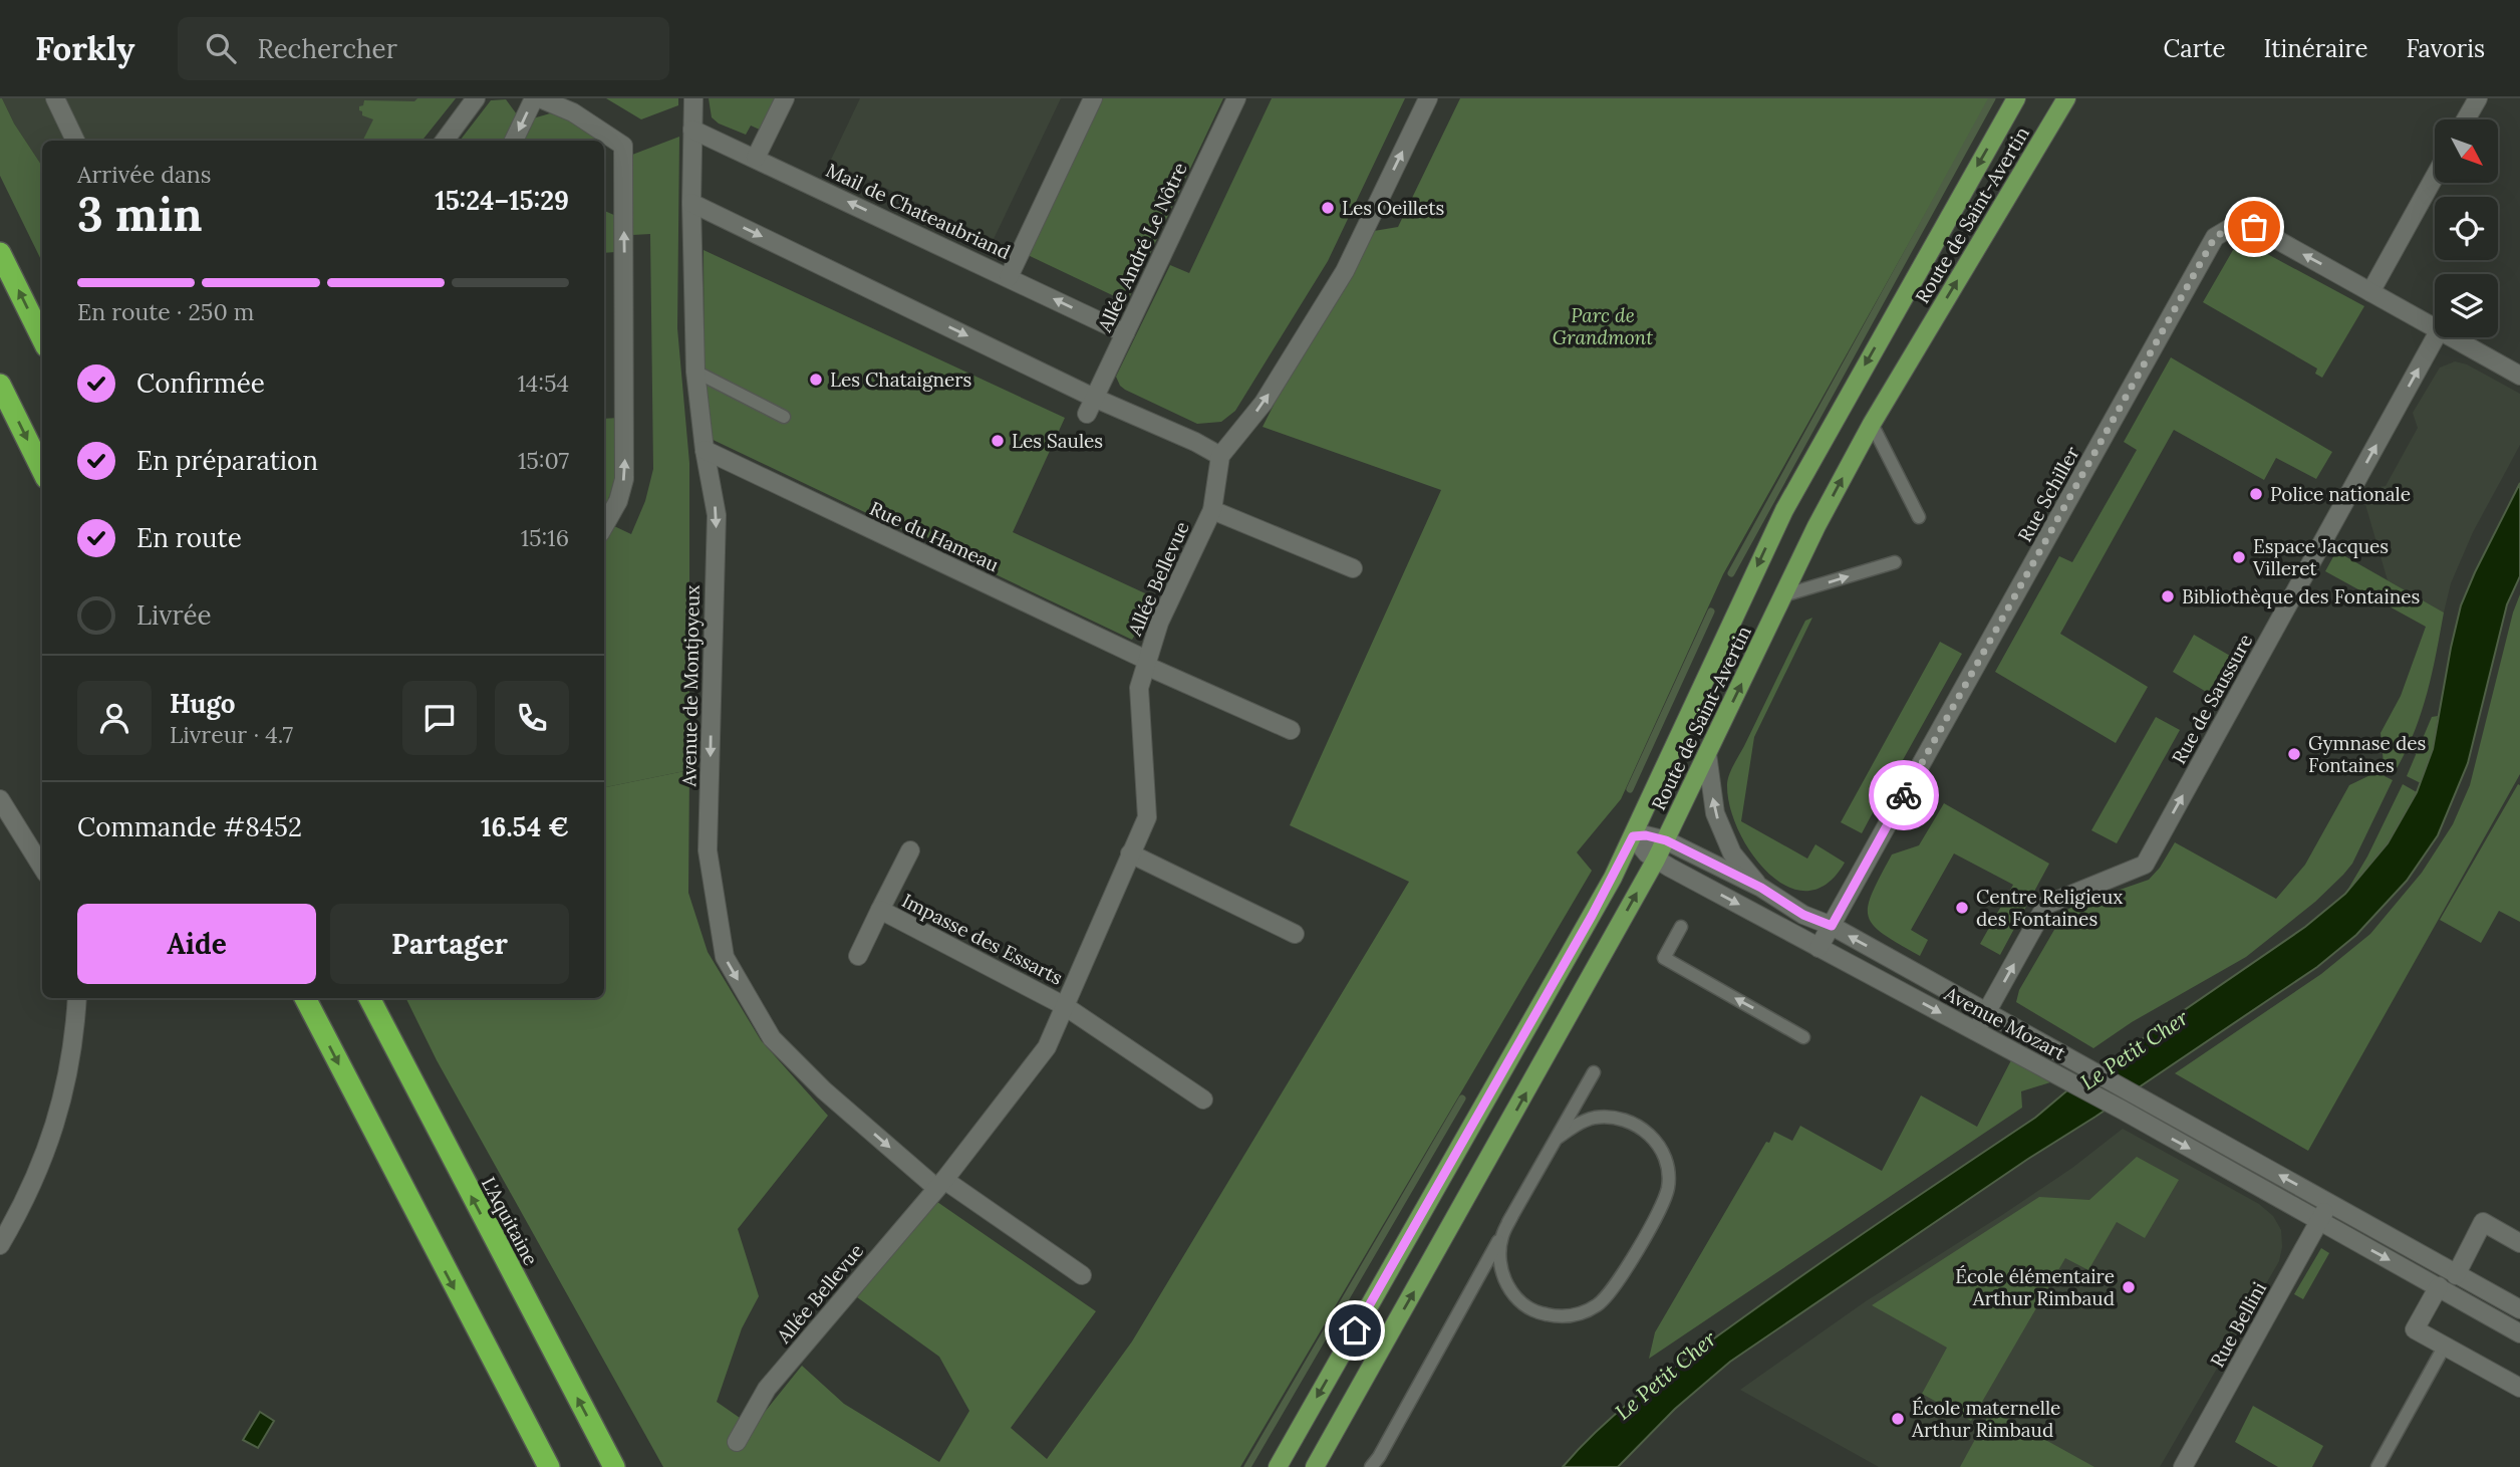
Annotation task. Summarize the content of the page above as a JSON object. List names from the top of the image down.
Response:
{
  "streets": {
    "highway": ["L'Aquitaine"],
    "main road": ["Route de Saint-Avertin"],
    "street": [
      "Mail de Chateaubriand",
      "Allée André Le Nôtre",
      "Rue Schiller",
      "Rue du Hameau",
      "Allée Bellevue",
      "Avenue de Montjoyeux",
      "Rue de Saussure",
      "Impasse des Essarts",
      "Avenue Mozart",
      "Rue Bellini"
    ]
  },
  "crossings": [
    ["Mail de Chateaubriand", "Allée André Le Nôtre"],
    ["Mail de Chateaubriand", "Avenue de Montjoyeux"],
    ["Route de Saint-Avertin", "Avenue Mozart"],
    ["Rue Schiller", "Avenue Mozart"],
    ["Rue du Hameau", "Allée Bellevue"],
    ["Rue du Hameau", "Avenue de Montjoyeux"],
    ["Allée Bellevue", "Avenue de Montjoyeux"],
    ["Allée Bellevue", "Impasse des Essarts"],
    ["Rue de Saussure", "Avenue Mozart"],
    ["Avenue Mozart", "Rue Bellini"]
  ],
  "one_way": ["Rue Schiller", "Avenue de Montjoyeux", "Rue de Saussure"],
  "water": ["Le Petit Cher"],
  "parks": ["Parc de Grandmont"],
  "places": [
    "Les Oeillets",
    "Les Chataigners",
    "Les Saules",
    "Police nationale",
    "Espace Jacques Villeret",
    "Bibliothèque des Fontaines",
    "Gymnase des Fontaines",
    "Centre Religieux des Fontaines",
    "École élémentaire Arthur Rimbaud",
    "École maternelle Arthur Rimbaud"
  ],
  "north": "bottom right",
  "page": {
    "header": "Forkly",
    "search": "Rechercher",
    "nav": ["Carte", "Itinéraire", "Favoris"],
    "heading": ["3 min", "Arrivée dans", "15:24–15:29"],
    "panel": [
      "Hugo",
      "Livreur · 4.7",
      "Commande #8452",
      "16.54 €"
    ],
    "bar": "En route · 250 m",
    "list": [
      ["Confirmée", "14:54"],
      ["En préparation", "15:07"],
      ["En route", "15:16"],
      "Livrée"
    ],
    "buttons": ["Aide", "Partager"]
  }
}
